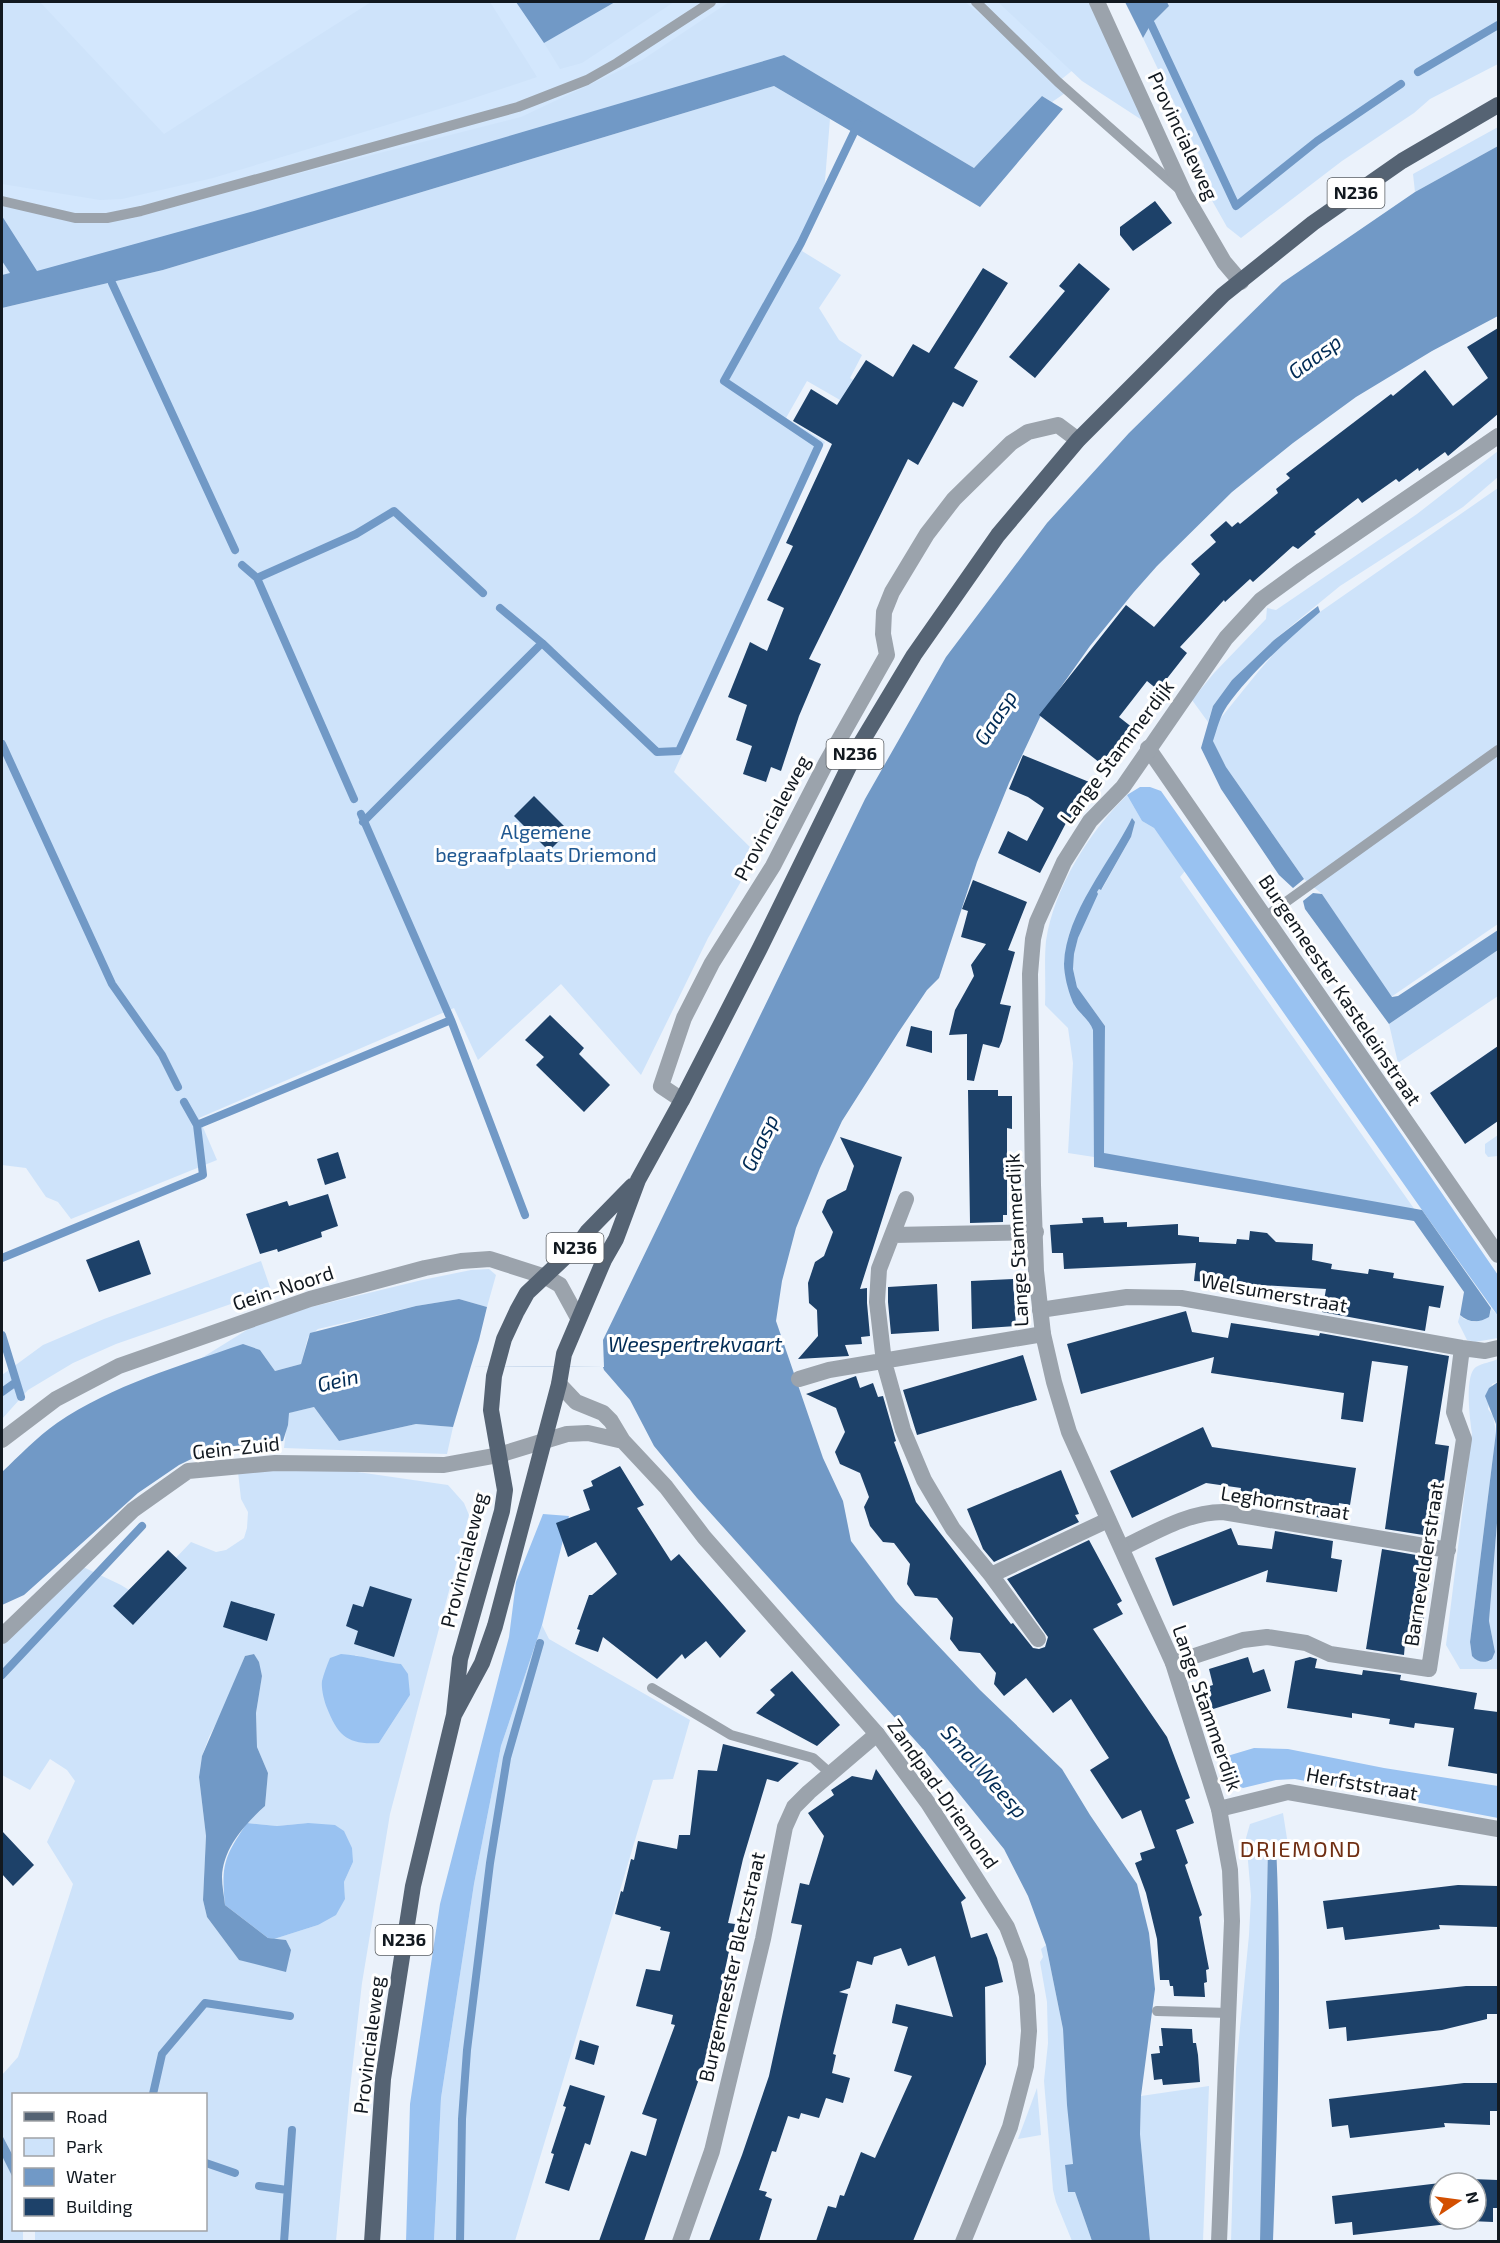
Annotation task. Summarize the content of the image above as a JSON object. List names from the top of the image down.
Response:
{
  "streets": {
    "main road": ["Provincialeweg", "N236"],
    "street": [
      "Lange Stammerdijk",
      "Burgemeester Kasteleinstraat",
      "Gein-Noord",
      "Welsumerstraat",
      "Gein-Zuid",
      "Leghornstraat",
      "Barnevelderstraat",
      "Herfststraat",
      "Zandpad-Driemond",
      "Burgemeester Bletzstraat"
    ]
  },
  "crossings": [
    ["Provincialeweg", "Gein-Noord"],
    ["Provincialeweg", "Gein-Zuid"],
    ["Provincialeweg", "Zandpad-Driemond"],
    ["Lange Stammerdijk", "Burgemeester Kasteleinstraat"],
    ["Lange Stammerdijk", "Welsumerstraat"],
    ["Lange Stammerdijk", "Leghornstraat"],
    ["Lange Stammerdijk", "Barnevelderstraat"],
    ["Lange Stammerdijk", "Herfststraat"],
    ["Welsumerstraat", "Barnevelderstraat"],
    ["Leghornstraat", "Barnevelderstraat"],
    ["Zandpad-Driemond", "Burgemeester Bletzstraat"]
  ],
  "districts": ["DRIEMOND"],
  "water": [
    "Gaasp",
    "Weespertrekvaart",
    "Gein",
    "Smal Weesp"
  ],
  "parks": ["Algemene begraafplaats Driemond"],
  "legend": [
    "Road",
    "Park",
    "Water",
    "Building"
  ],
  "north": "right"
}
